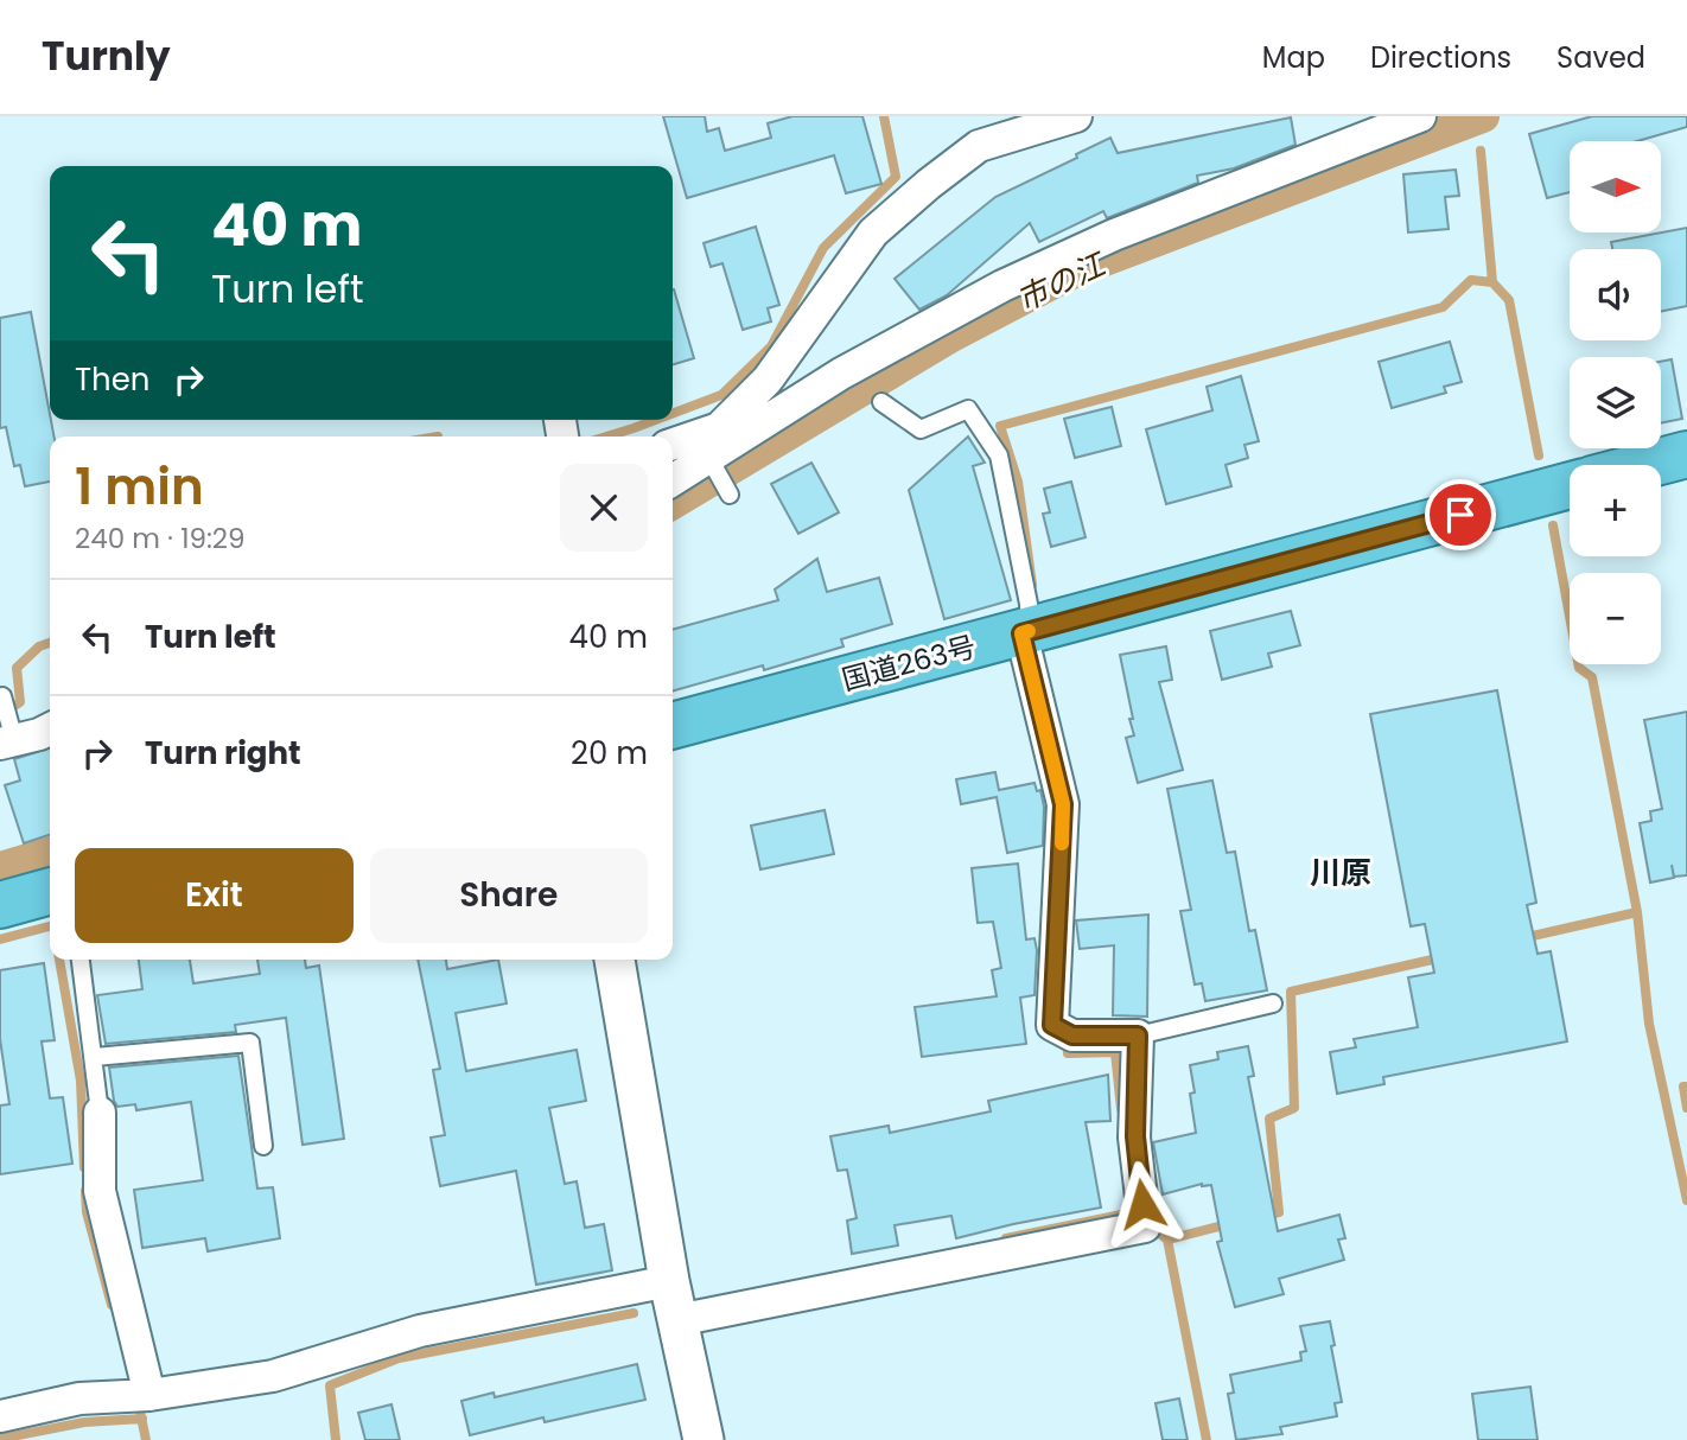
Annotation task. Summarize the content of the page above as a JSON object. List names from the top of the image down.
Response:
{
  "streets": {
    "highway": ["国道263号"]
  },
  "districts": ["川原"],
  "water": ["市の江"],
  "north": "right",
  "page": {
    "header": "Turnly",
    "nav": ["Map", "Directions", "Saved"],
    "map_buttons": ["+", "−"],
    "turn": ["40 m", "Turn left"],
    "then": "Then",
    "heading": ["1 min", "240 m · 19:29"],
    "list": [
      {
        "name": "Turn left",
        "value": "40 m"
      },
      {
        "name": "Turn right",
        "value": "20 m"
      }
    ],
    "buttons": ["Exit", "Share"]
  }
}
